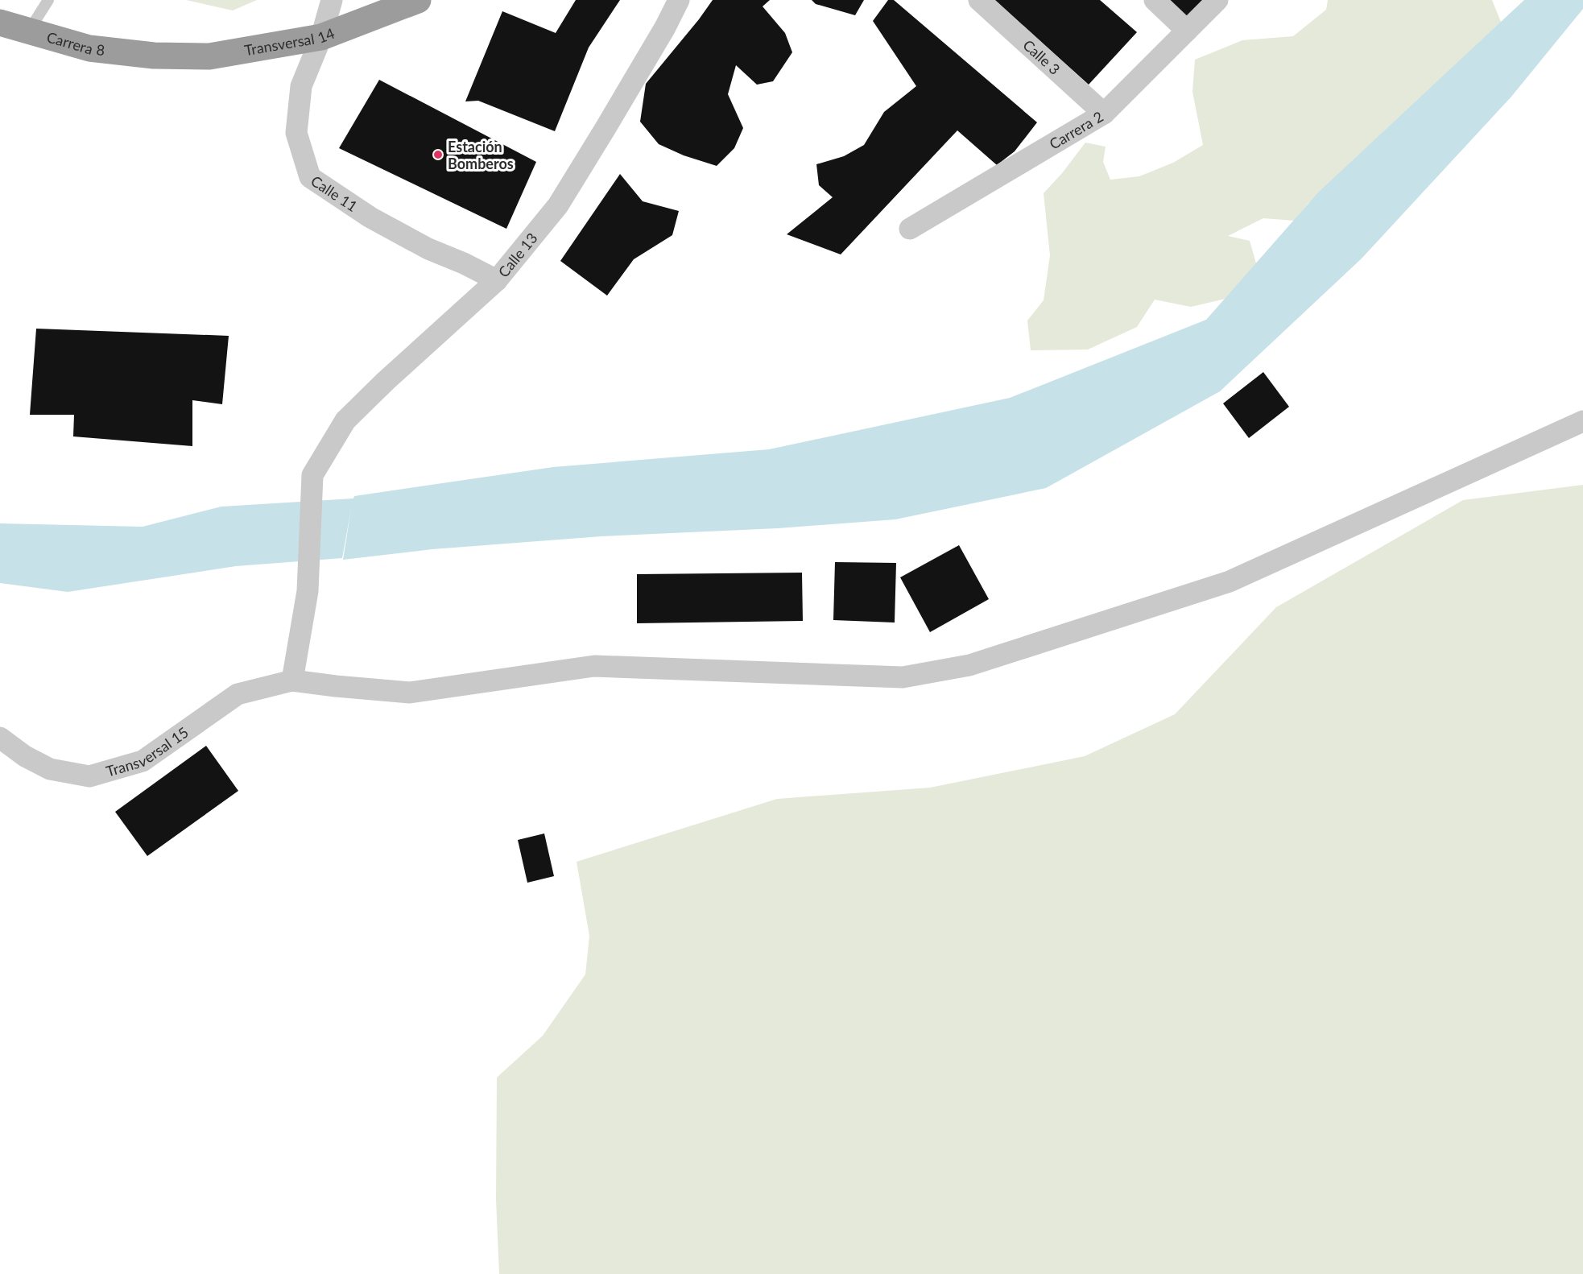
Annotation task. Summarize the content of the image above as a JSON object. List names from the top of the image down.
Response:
{
  "streets": {
    "highway": ["Transversal 14", "Carrera 8"],
    "street": [
      "Calle 3",
      "Carrera 2",
      "Calle 11",
      "Calle 13",
      "Transversal 15"
    ]
  },
  "crossings": [
    ["Transversal 14", "Carrera 8"],
    ["Transversal 14", "Calle 11"],
    ["Calle 3", "Carrera 2"],
    ["Calle 11", "Calle 13"],
    ["Calle 13", "Transversal 15"]
  ],
  "places": ["Estación Bomberos"]
}
